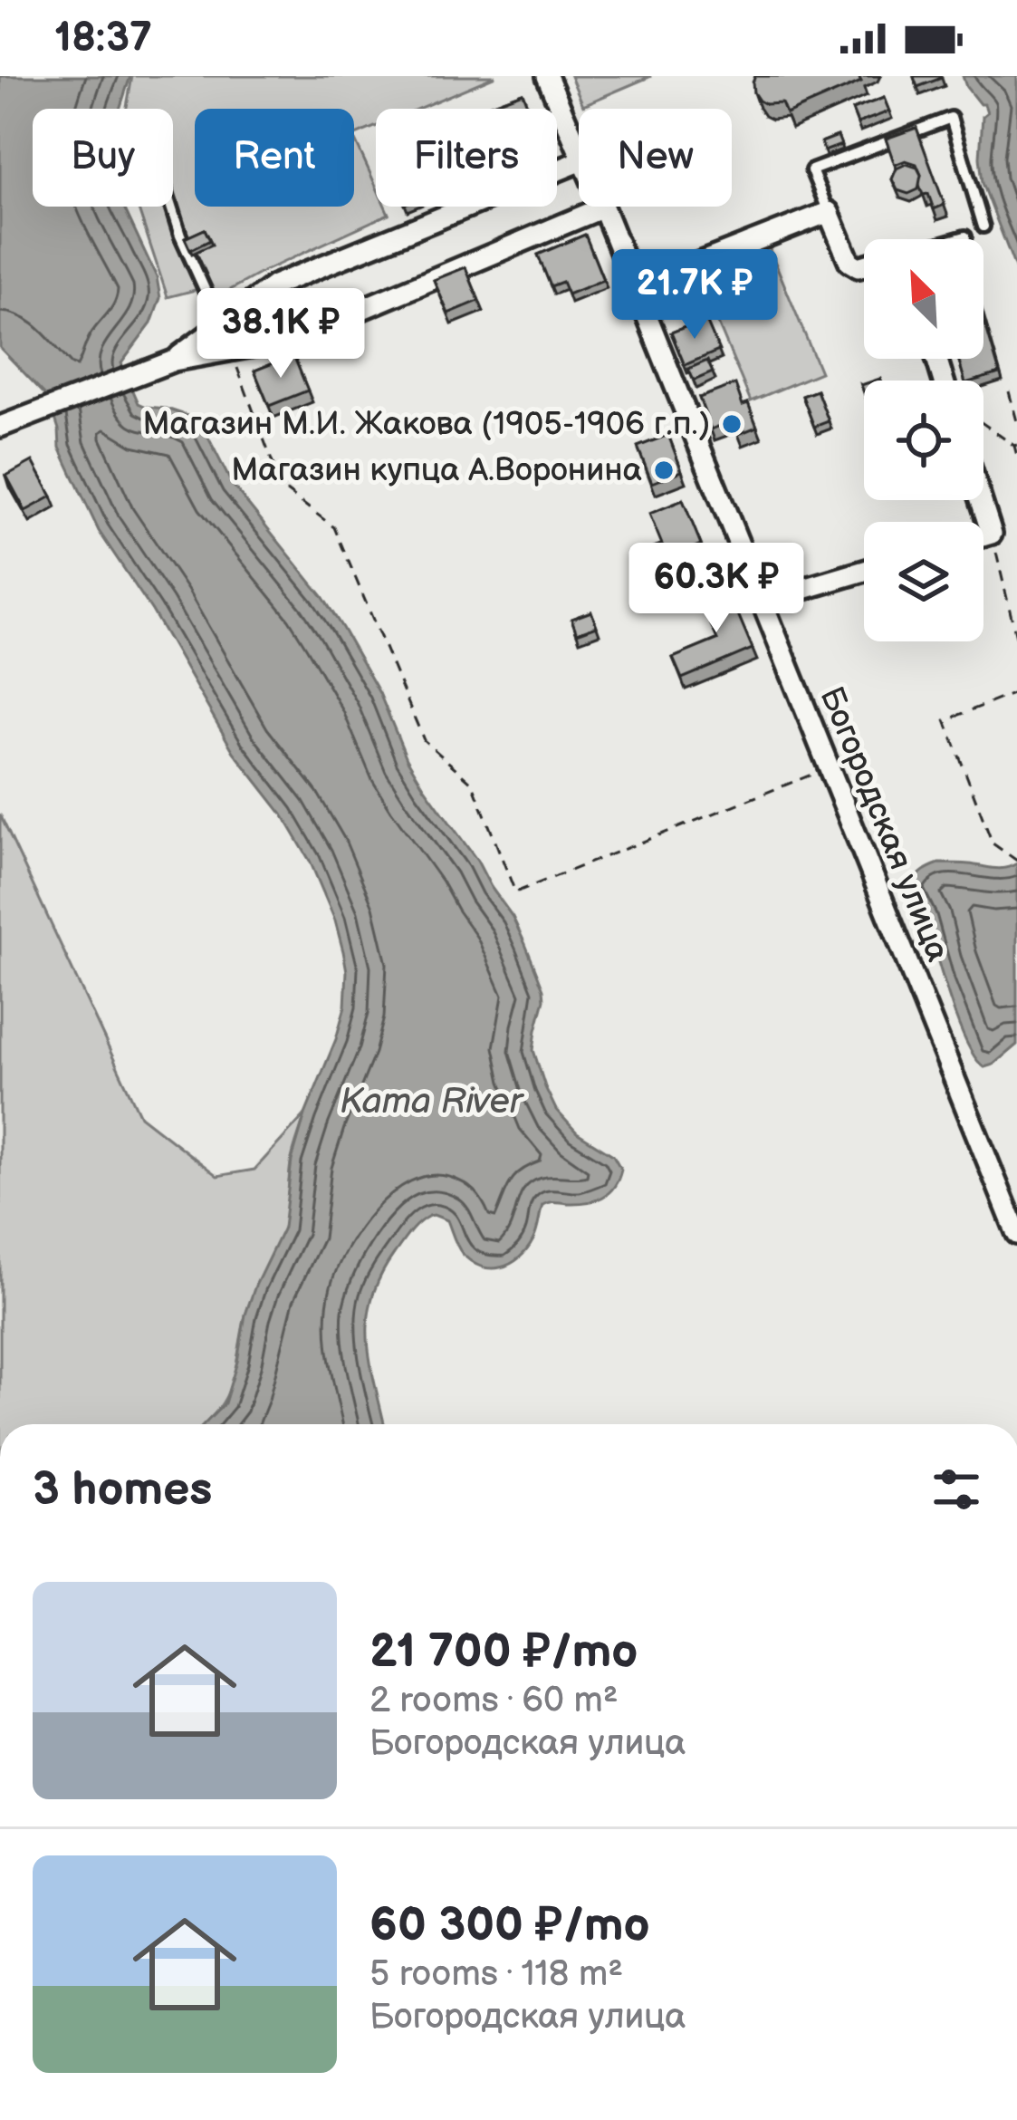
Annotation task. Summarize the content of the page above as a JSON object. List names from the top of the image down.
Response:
{
  "streets": {
    "street": ["Богородская улица"]
  },
  "water": ["Kama River"],
  "places": ["Магазин М.И. Жакова (1905-1906 г.п.)", "Магазин купца А.Воронина"],
  "north": "top left",
  "page": {
    "status": "18:37",
    "chip": [
      "Buy",
      "Rent",
      "Filters",
      "New"
    ],
    "price": ["21.7K ₽", "38.1K ₽", "60.3K ₽"],
    "heading": "3 homes",
    "list": [
      {
        "name": "21 700 ₽/mo",
        "note": "2 rooms · 60 m² · Богородская улица"
      },
      {
        "name": "60 300 ₽/mo",
        "note": "5 rooms · 118 m² · Богородская улица"
      }
    ]
  }
}
